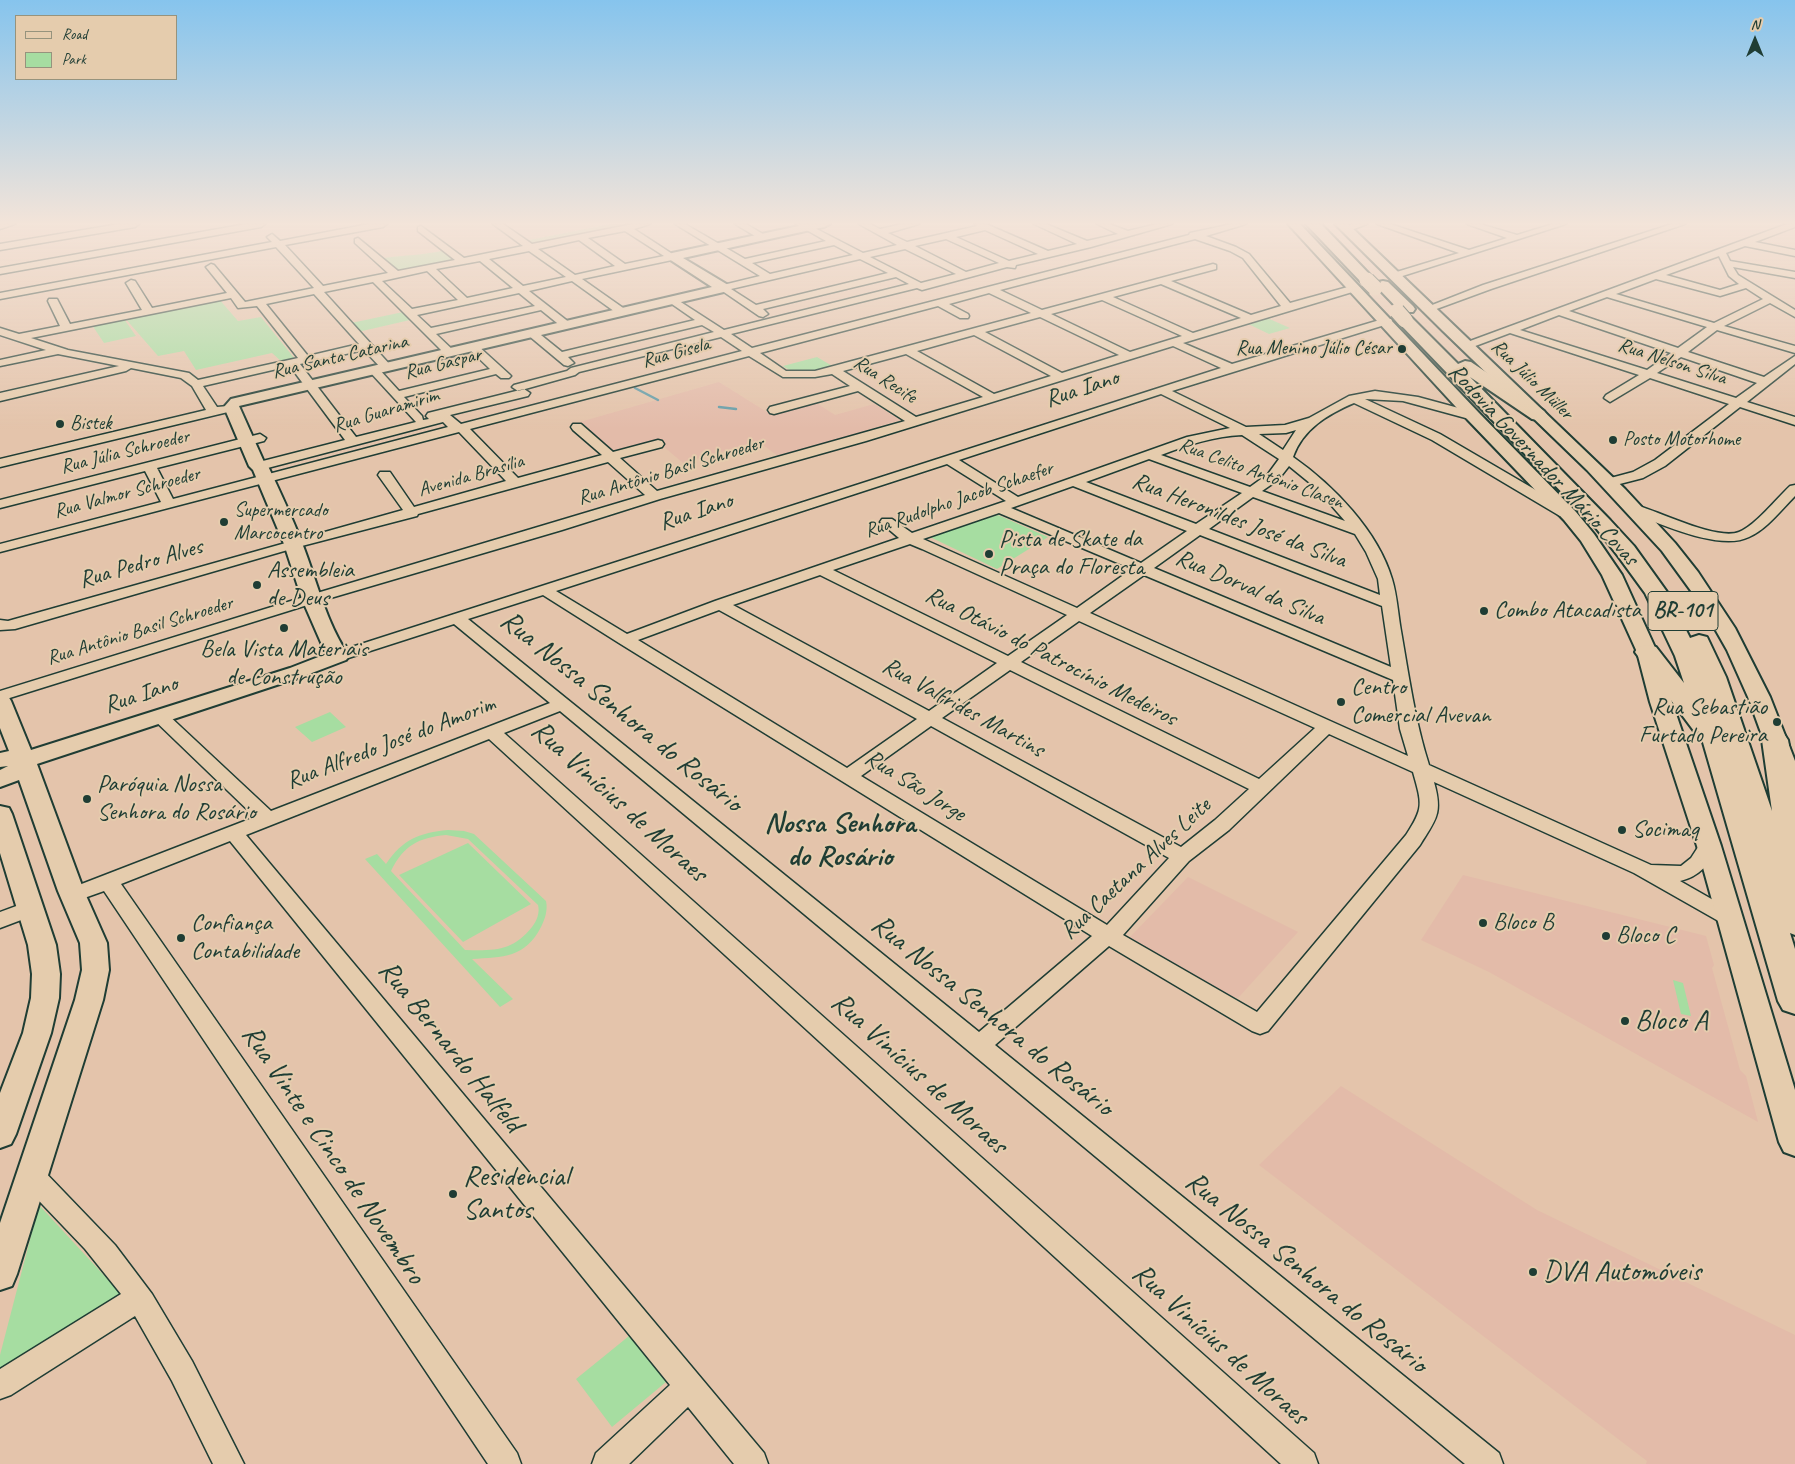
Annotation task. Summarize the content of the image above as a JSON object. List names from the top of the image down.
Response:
{
  "streets": {
    "highway": ["Rodovia Governador Mário Covas", "BR-101"],
    "main road": ["Rua Santa Catarina", "Rua Júlio Müller", "Rua Iano"],
    "street": [
      "Rua Gisela",
      "Rua Nelson Silva",
      "Rua Gaspar",
      "Rua Recife",
      "Rua Guaramirim",
      "Rua Júlia Schroeder",
      "Rua Antônio Basil Schroeder",
      "Rua Celito Antônio Clasen",
      "Avenida Brasília",
      "Rua Valmor Schroeder",
      "Rua Rudolpho Jacob Schaefer",
      "Rua Heronildes José da Silva",
      "Rua Pedro Alves",
      "Rua Dorval da Silva",
      "Rua Otávio do Patrocínio Medeiros",
      "Rua Valfrides Martins",
      "Rua Nossa Senhora do Rosário",
      "Rua Alfredo José do Amorim",
      "Rua São Jorge",
      "Rua Vinícius de Moraes",
      "Rua Caetana Alves Leite",
      "Rua Bernardo Halfeld",
      "Rua Vinte e Cinco de Novembro"
    ]
  },
  "crossings": [
    ["Rua Gisela", "Rua Guaramirim"],
    ["Rua Gisela", "Rua Valmor Schroeder"],
    ["Rua Recife", "Rua Antônio Basil Schroeder"],
    ["Rua Iano", "Rodovia Governador Mário Covas"],
    ["Rua Iano", "Rua Nossa Senhora do Rosário"],
    ["Rua Iano", "Rua São Jorge"],
    ["Rua Guaramirim", "Rua Valmor Schroeder"],
    ["Rua Celito Antônio Clasen", "Rua Rudolpho Jacob Schaefer"],
    ["Avenida Brasília", "Rua Pedro Alves"],
    ["Rua Rudolpho Jacob Schaefer", "Rua Heronildes José da Silva"],
    ["Rua Rudolpho Jacob Schaefer", "Rua Dorval da Silva"],
    ["Rua Rudolpho Jacob Schaefer", "Rua Otávio do Patrocínio Medeiros"],
    ["Rua Rudolpho Jacob Schaefer", "Rua Valfrides Martins"],
    ["Rua Rudolpho Jacob Schaefer", "Rua São Jorge"],
    ["Rua Otávio do Patrocínio Medeiros", "Rua Caetana Alves Leite"],
    ["Rua Valfrides Martins", "Rua Caetana Alves Leite"],
    ["Rua Nossa Senhora do Rosário", "Rua Alfredo José do Amorim"],
    ["Rua Nossa Senhora do Rosário", "Rua Caetana Alves Leite"],
    ["Rua Alfredo José do Amorim", "Rua Vinícius de Moraes"],
    ["Rua Alfredo José do Amorim", "Rua Bernardo Halfeld"],
    ["Rua Alfredo José do Amorim", "Rua Vinte e Cinco de Novembro"],
    ["Rua São Jorge", "Rua Caetana Alves Leite"]
  ],
  "districts": ["Nossa Senhora do Rosário"],
  "places": [
    "Rua Menino Júlio César",
    "Bistek",
    "Posto Motorhome",
    "Supermercado Marcocentro",
    "Pista de Skate da Praça do Floresta",
    "Assembleia de Deus",
    "Combo Atacadista",
    "Bela Vista Materiais de Construção",
    "Centro Comercial Avevan",
    "Rua Sebastião Furtado Pereira",
    "Paróquia Nossa Senhora do Rosário",
    "Socimaq",
    "Bloco B",
    "Bloco C",
    "Confiança Contabilidade",
    "Bloco A",
    "Residencial Santos",
    "DVA Automóveis"
  ],
  "legend": ["Road", "Park"],
  "north": "top"
}
